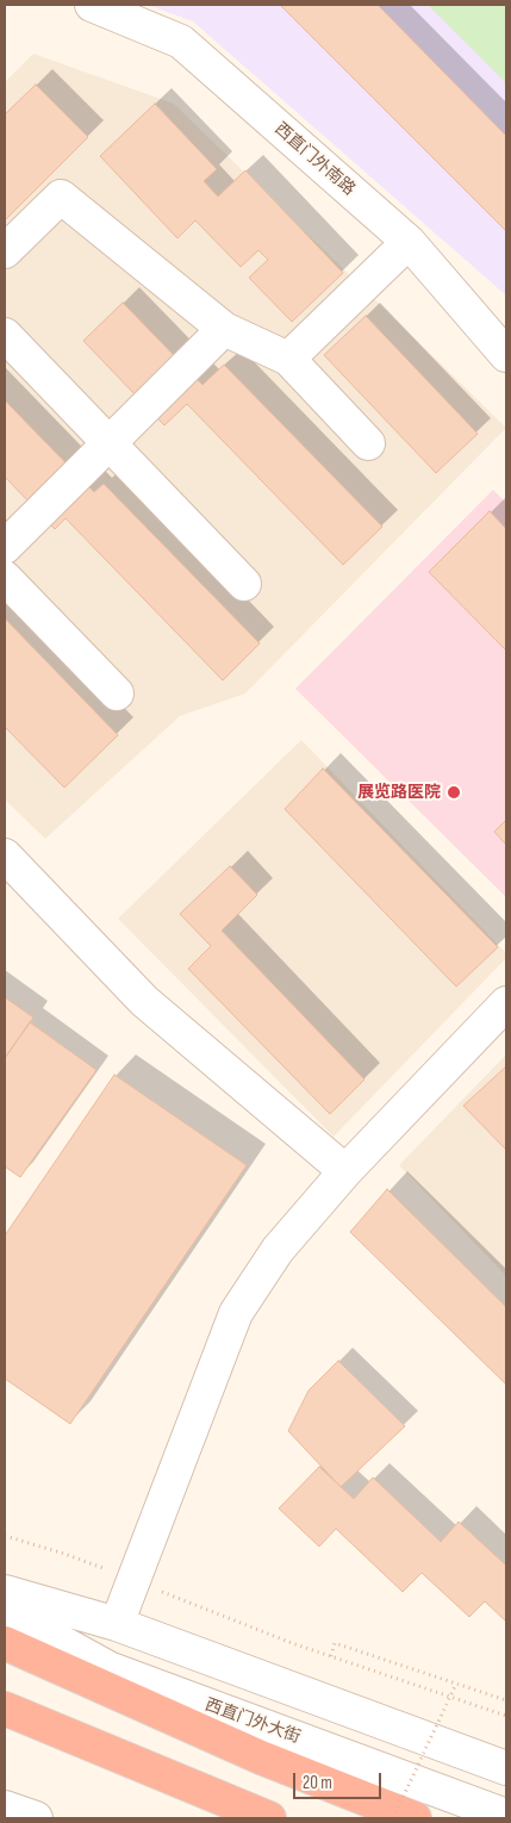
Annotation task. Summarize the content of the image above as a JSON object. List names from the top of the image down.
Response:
{
  "streets": {
    "highway": ["西直门外大街"],
    "street": ["西直门外南路"]
  },
  "places": ["展览路医院"],
  "scale_bar": "20 m"
}
